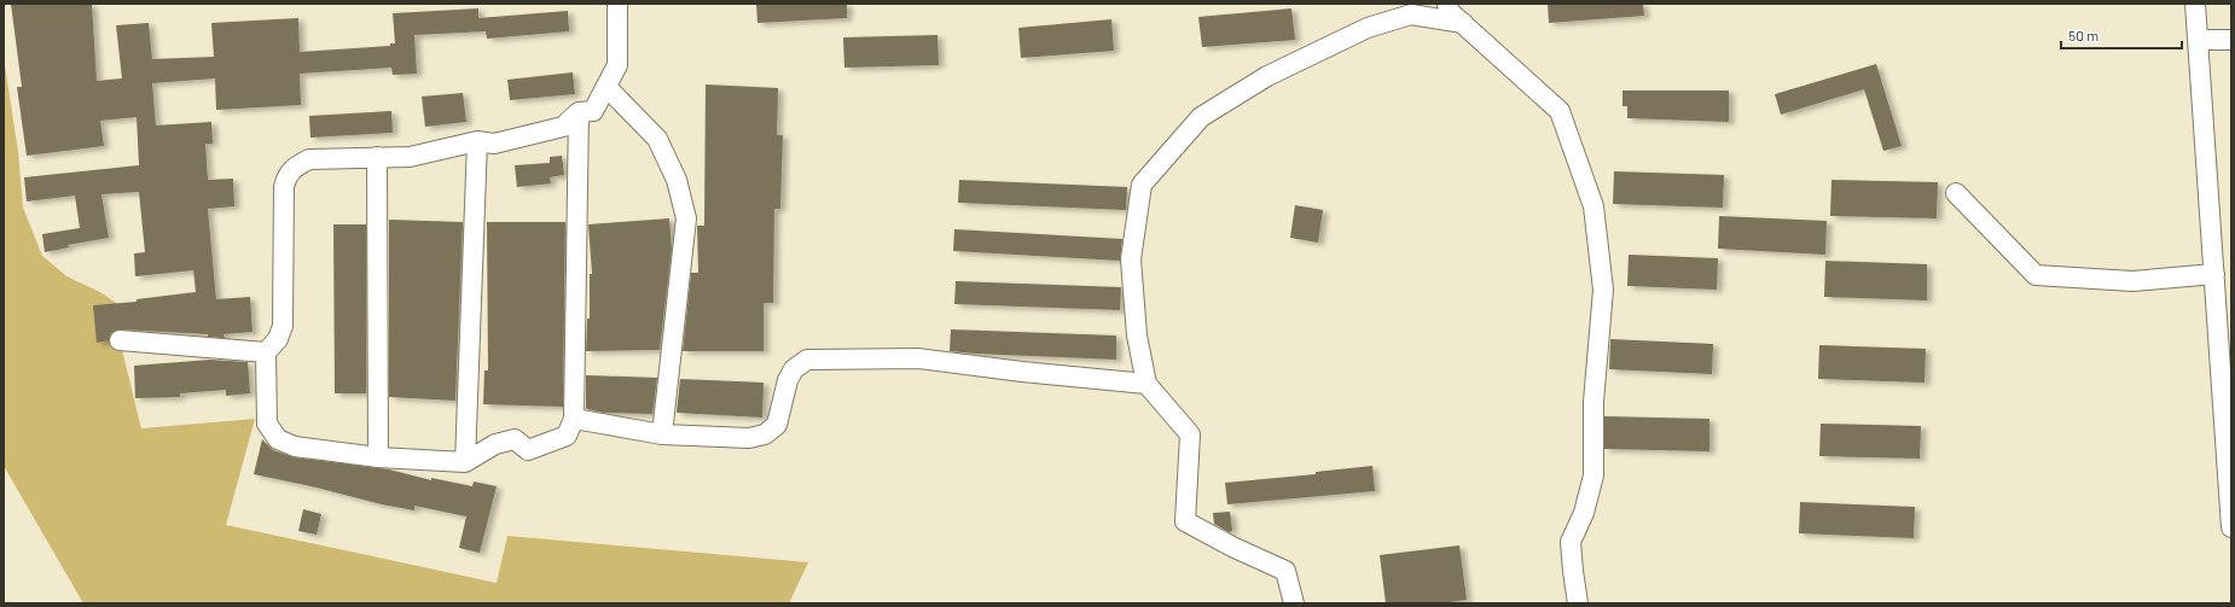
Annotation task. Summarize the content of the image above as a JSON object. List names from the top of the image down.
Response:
{
  "scale_bar": "50 m"
}
